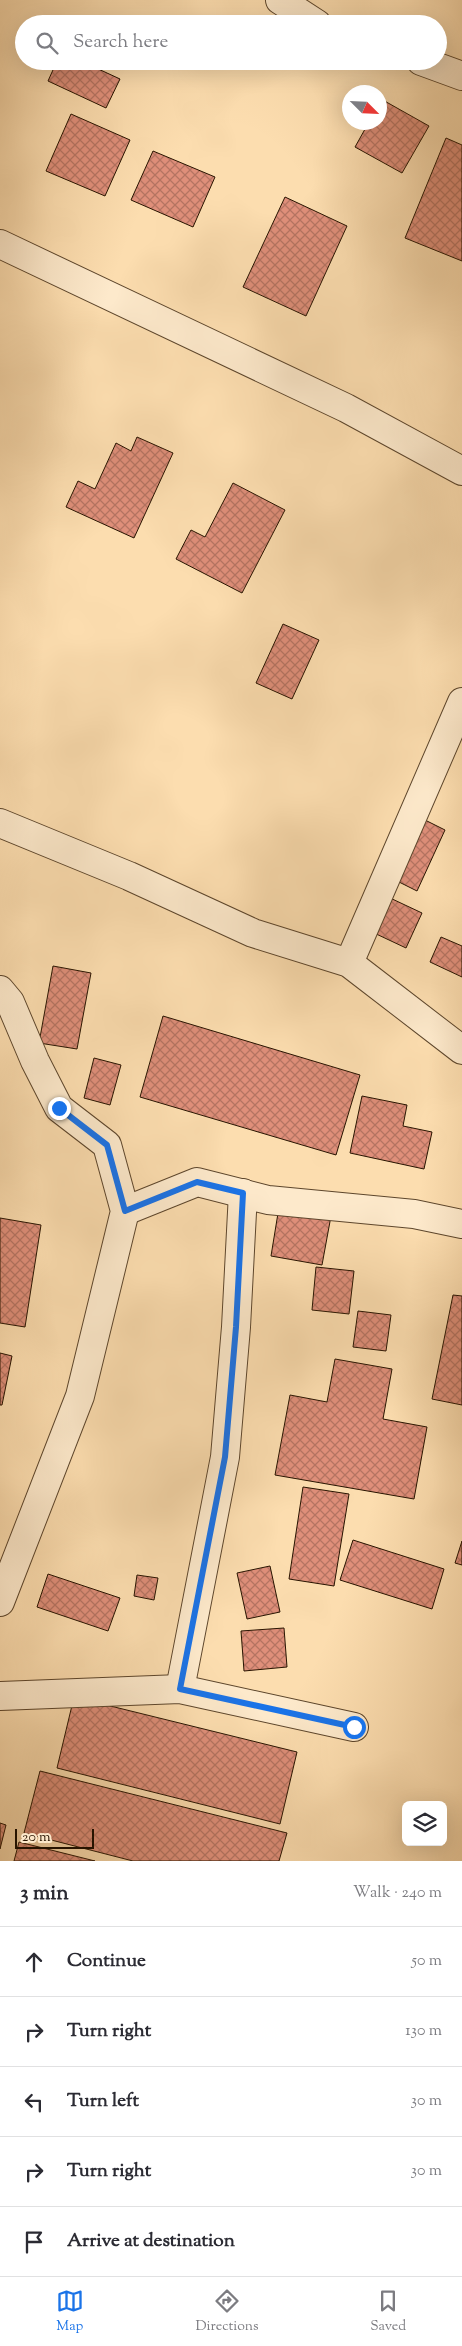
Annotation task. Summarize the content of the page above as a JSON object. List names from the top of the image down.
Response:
{
  "scale_bar": "20 m",
  "north": "bottom right",
  "page": {
    "search": "Search here",
    "scale": "20 m",
    "heading": ["3 min", "Walk · 240 m"],
    "list": [
      ["Continue", "50 m"],
      ["Turn right", "130 m"],
      ["Turn left", "30 m"],
      ["Turn right", "30 m"],
      "Arrive at destination"
    ],
    "nav": ["Map", "Directions", "Saved"]
  }
}
